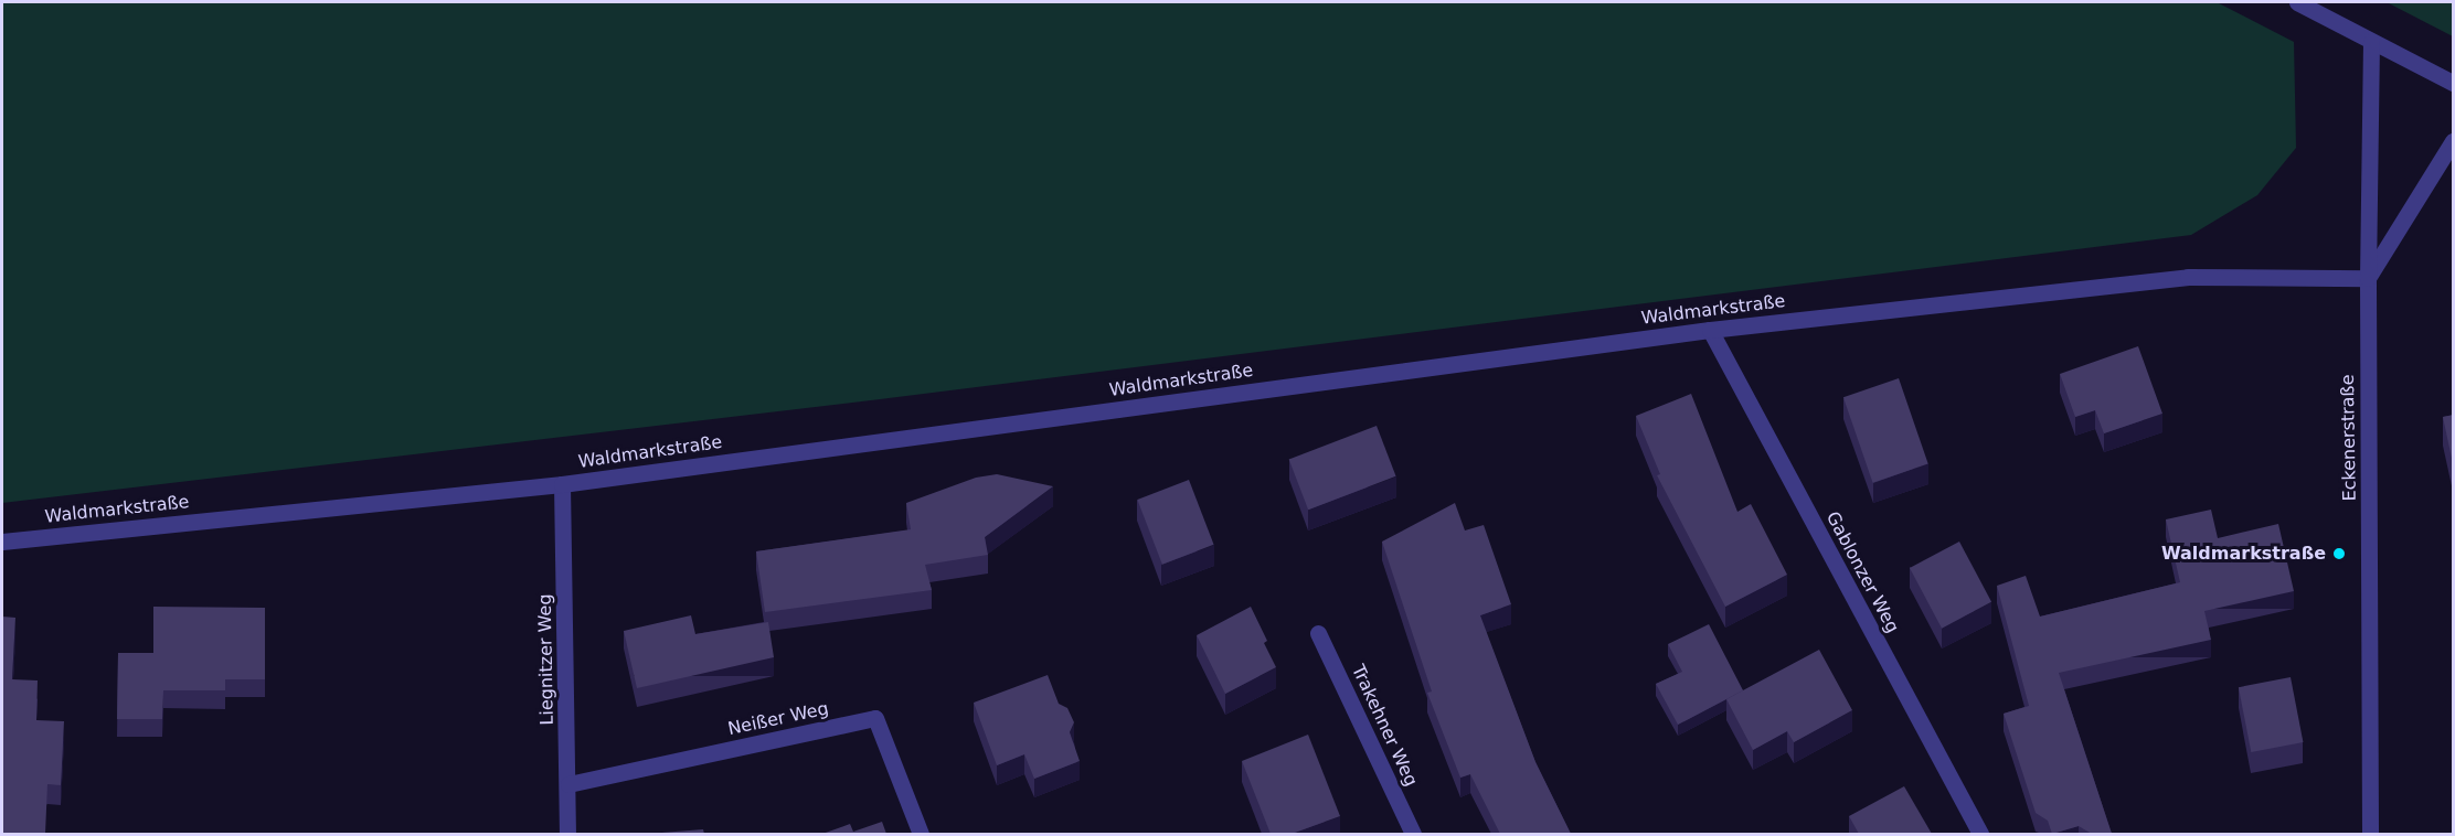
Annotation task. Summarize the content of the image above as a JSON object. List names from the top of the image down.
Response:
{
  "streets": {
    "street": [
      "Waldmarkstraße",
      "Eckenerstraße",
      "Gablonzer Weg",
      "Liegnitzer Weg",
      "Neißer Weg",
      "Trakehner Weg"
    ]
  },
  "crossings": [
    ["Waldmarkstraße", "Eckenerstraße"],
    ["Waldmarkstraße", "Gablonzer Weg"],
    ["Waldmarkstraße", "Liegnitzer Weg"],
    ["Liegnitzer Weg", "Neißer Weg"]
  ],
  "places": ["Waldmarkstraße"]
}
